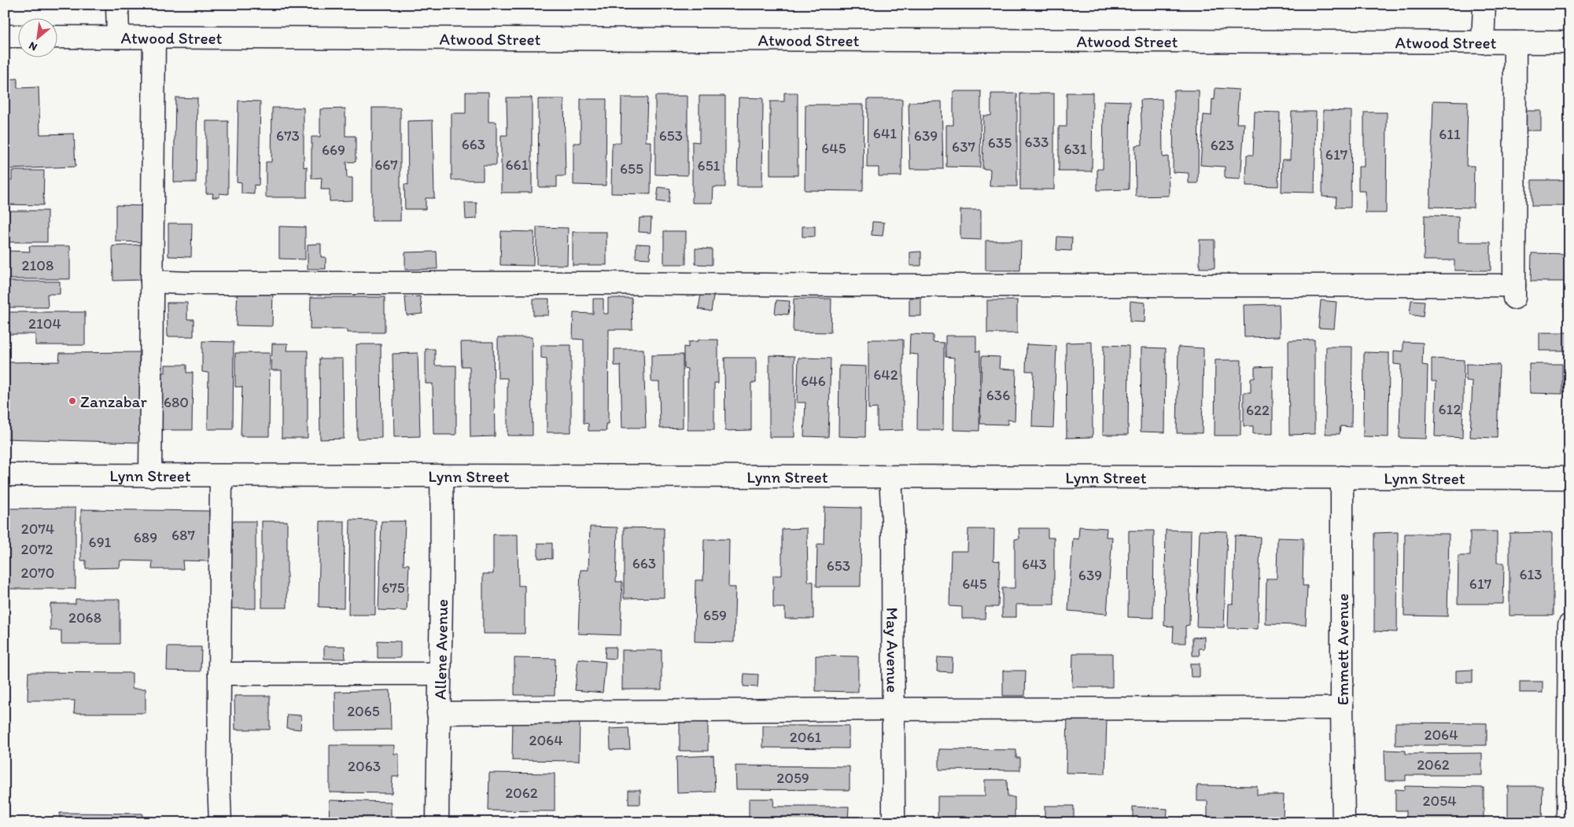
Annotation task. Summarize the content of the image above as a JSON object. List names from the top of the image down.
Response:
{
  "streets": {
    "street": [
      "Atwood Street",
      "Lynn Street",
      "Allene Avenue",
      "May Avenue",
      "Emmett Avenue"
    ]
  },
  "crossings": [
    ["Lynn Street", "Allene Avenue"],
    ["Lynn Street", "May Avenue"],
    ["Lynn Street", "Emmett Avenue"]
  ],
  "places": ["Zanzabar"],
  "house_numbers": [
    "641",
    "611",
    "673",
    "653",
    "639",
    "633",
    "635",
    "663",
    "623",
    "637",
    "645",
    "631",
    "669",
    "617",
    "667",
    "661",
    "651",
    "655",
    "2108",
    "2104",
    "642",
    "646",
    "636",
    "680",
    "612",
    "622",
    "2074",
    "687",
    "689",
    "691",
    "2072",
    "663",
    "643",
    "653",
    "2070",
    "613",
    "639",
    "645",
    "617",
    "675",
    "659",
    "2068",
    "2065",
    "2064",
    "2061",
    "2064",
    "2062",
    "2063",
    "2059",
    "2062",
    "2054"
  ],
  "north": "bottom left"
}
